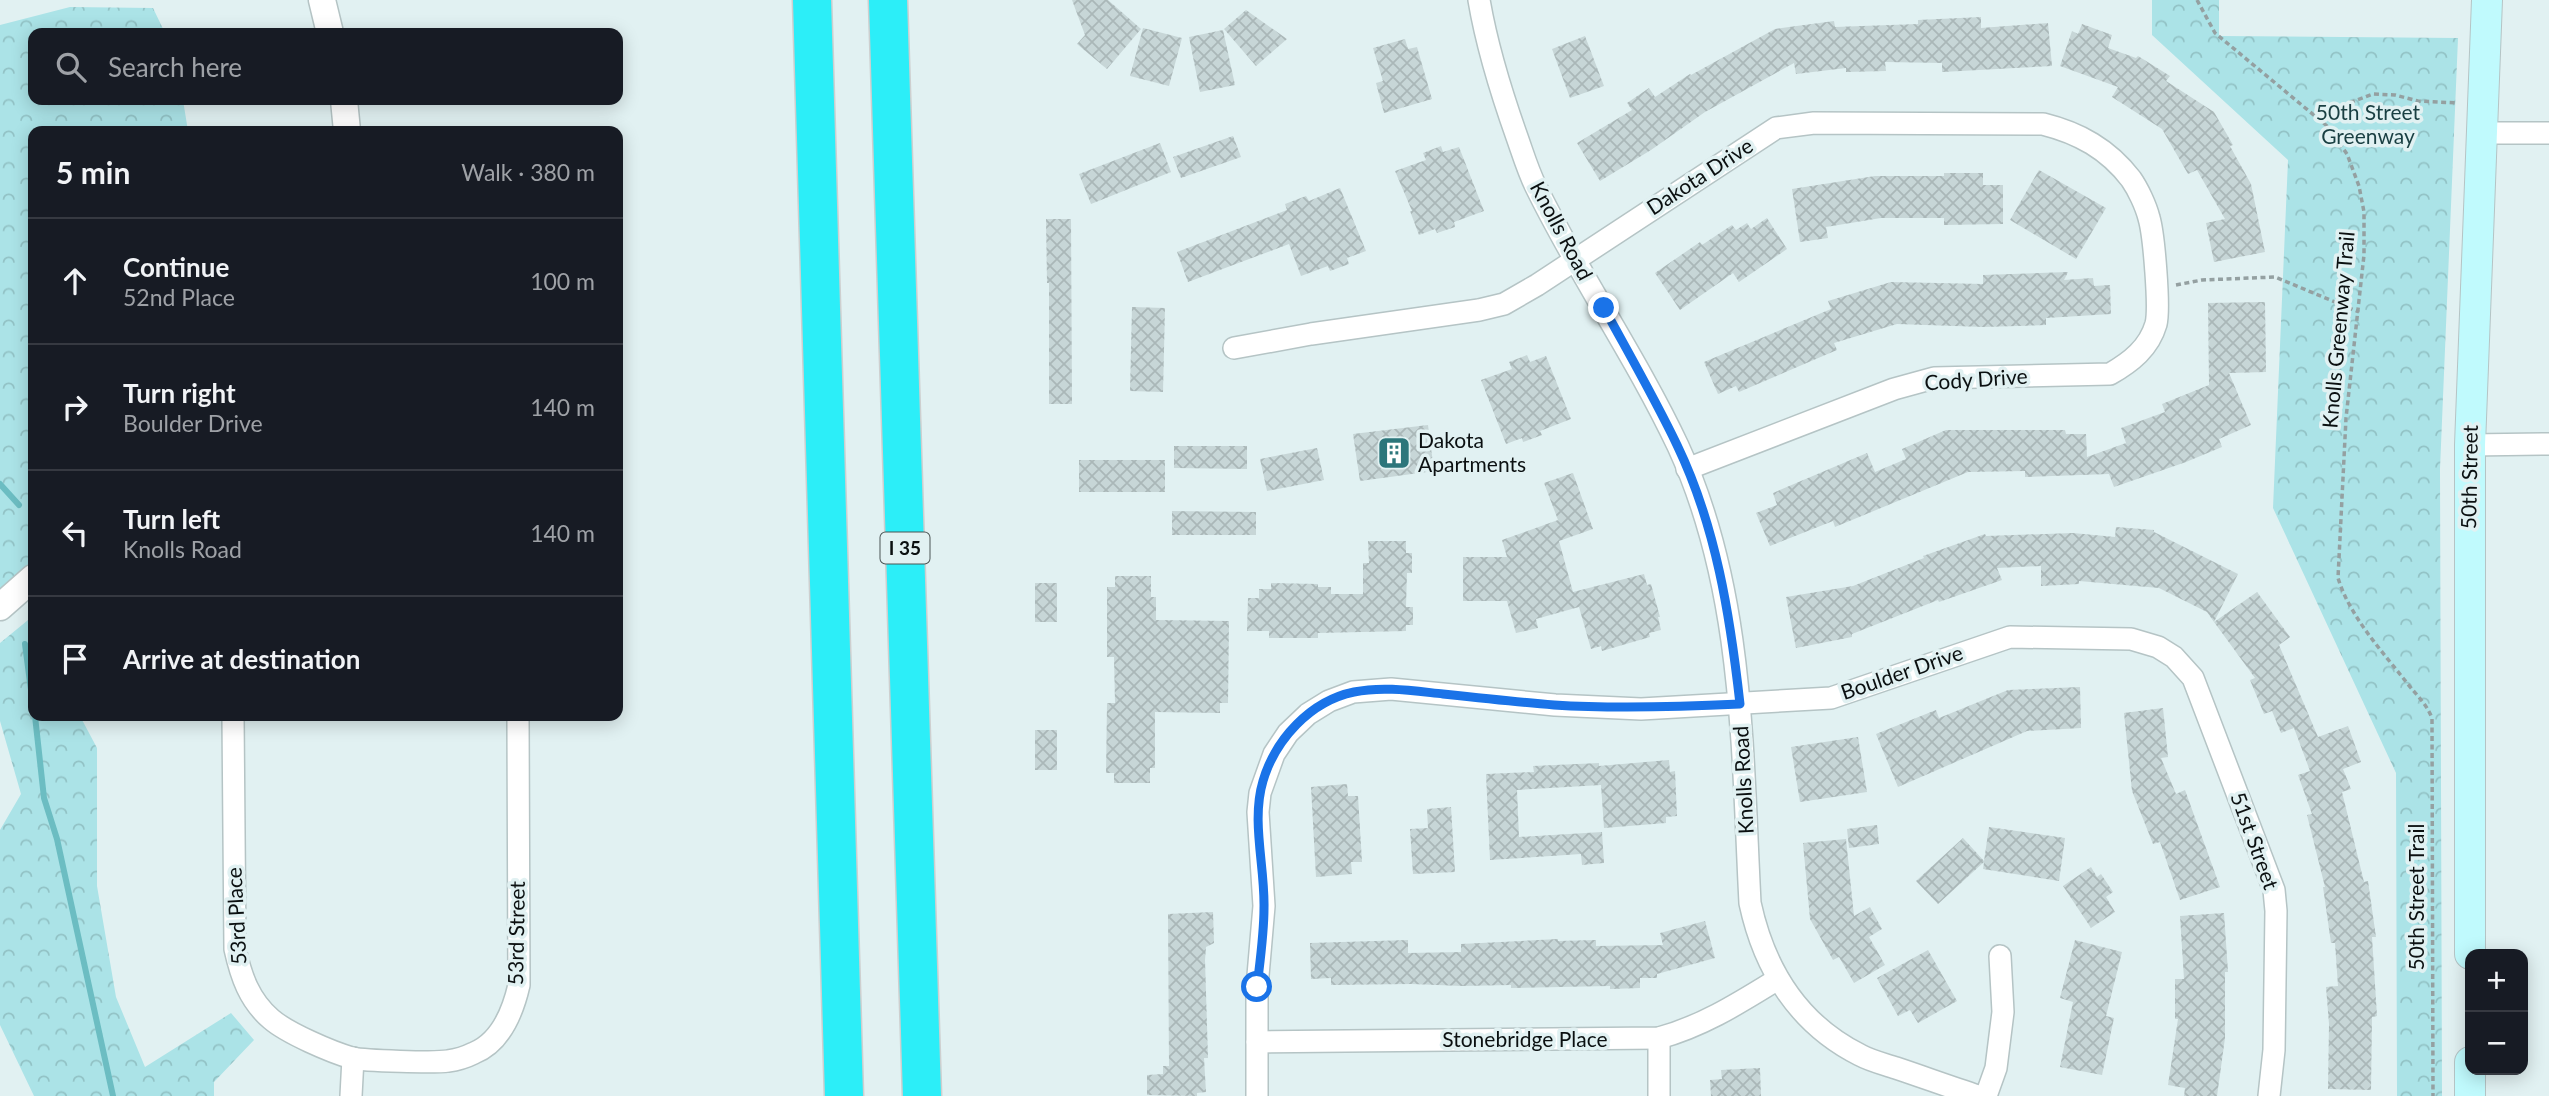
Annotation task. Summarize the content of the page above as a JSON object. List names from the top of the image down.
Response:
{
  "streets": {
    "highway": ["I 35"],
    "main road": ["50th Street"],
    "street": [
      "Dakota Drive",
      "Knolls Road",
      "Cody Drive",
      "Boulder Drive",
      "51st Street",
      "53rd Place",
      "53rd Street",
      "Stonebridge Place"
    ],
    "path": ["Knolls Greenway Trail", "50th Street Trail"]
  },
  "crossings": [
    ["Dakota Drive", "Knolls Road"],
    ["Dakota Drive", "Cody Drive"],
    ["Knolls Road", "Cody Drive"],
    ["Knolls Road", "Boulder Drive"],
    ["Knolls Road", "Stonebridge Place"],
    ["Knolls Greenway Trail", "50th Street Trail"],
    ["Boulder Drive", "51st Street"],
    ["Boulder Drive", "Stonebridge Place"],
    ["53rd Place", "53rd Street"]
  ],
  "parks": ["50th Street Greenway"],
  "places": {
    "building": ["Dakota Apartments"]
  },
  "page": {
    "search": "Search here",
    "heading": ["5 min", "Walk · 380 m"],
    "list": [
      ["Continue", "52nd Place", "100 m"],
      ["Turn right", "Boulder Drive", "140 m"],
      ["Turn left", "Knolls Road", "140 m"],
      "Arrive at destination"
    ],
    "map_buttons": ["+", "−"]
  }
}
